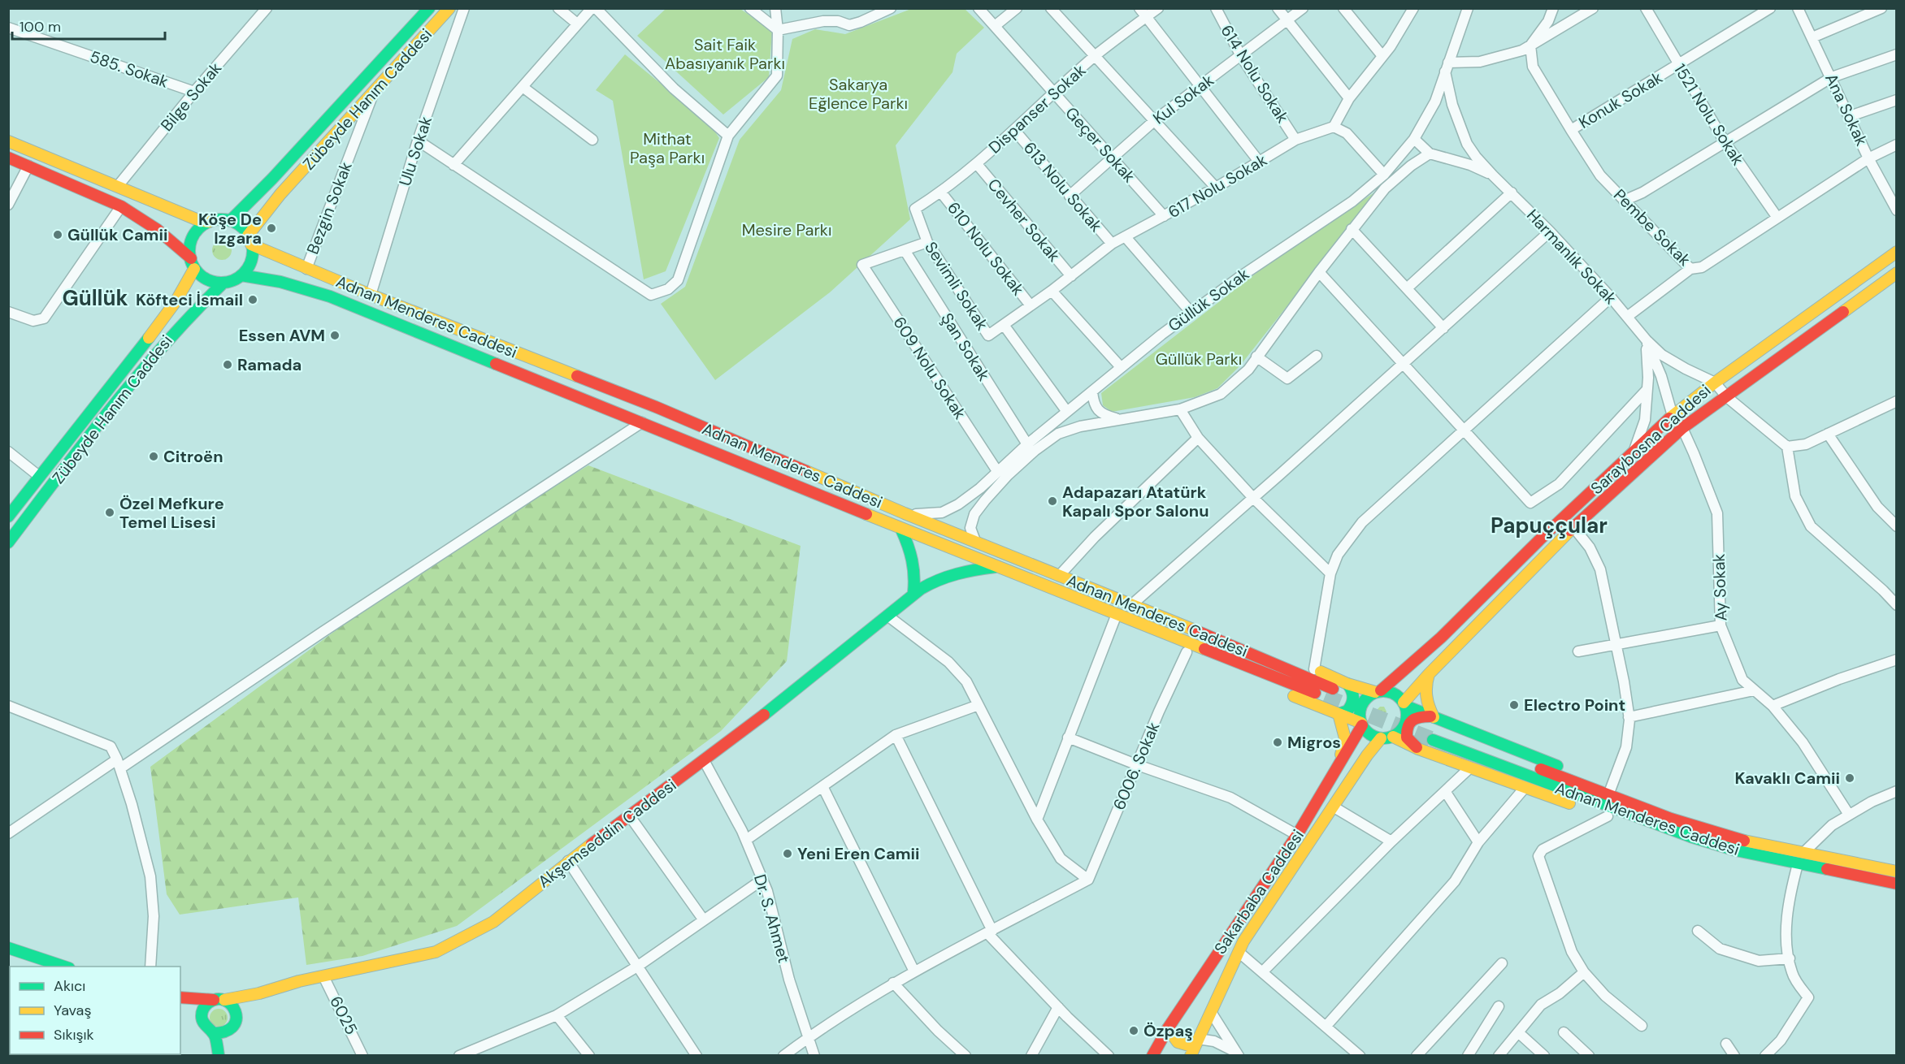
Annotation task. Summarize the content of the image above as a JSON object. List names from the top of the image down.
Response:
{
  "streets": {
    "main road": [
      "Zübeyde Hanım Caddesi",
      "Adnan Menderes Caddesi",
      "Saraybosna Caddesi",
      "Akşemseddin Caddesi",
      "Sakarbaba Caddesi"
    ],
    "street": [
      "585. Sokak",
      "614 Nolu Sokak",
      "Bilge Sokak",
      "Kul Sokak",
      "Konuk Sokak",
      "Dispanser Sokak",
      "Ana Sokak",
      "1521 Nolu Sokak",
      "Geçer Sokak",
      "Ulu Sokak",
      "617 Nolu Sokak",
      "613 Nolu Sokak",
      "Bezgin Sokak",
      "Cevher Sokak",
      "Pembe Sokak",
      "610 Nolu Sokak",
      "Harmanlık Sokak",
      "Sevimli Sokak",
      "Güllük Sokak",
      "Şan Sokak",
      "609 Nolu Sokak",
      "Ay Sokak",
      "6006. Sokak",
      "Dr. S. Ahmet",
      "6025"
    ]
  },
  "crossings": [
    ["585. Sokak", "Bilge Sokak"],
    ["614 Nolu Sokak", "Kul Sokak"],
    ["614 Nolu Sokak", "617 Nolu Sokak"],
    ["Zübeyde Hanım Caddesi", "Bezgin Sokak"],
    ["Zübeyde Hanım Caddesi", "Adnan Menderes Caddesi"],
    ["Kul Sokak", "Geçer Sokak"],
    ["Kul Sokak", "613 Nolu Sokak"],
    ["Konuk Sokak", "1521 Nolu Sokak"],
    ["Konuk Sokak", "Pembe Sokak"],
    ["Dispanser Sokak", "Geçer Sokak"],
    ["Dispanser Sokak", "613 Nolu Sokak"],
    ["Dispanser Sokak", "Cevher Sokak"],
    ["Dispanser Sokak", "610 Nolu Sokak"],
    ["Dispanser Sokak", "Sevimli Sokak"],
    ["Ana Sokak", "Pembe Sokak"],
    ["1521 Nolu Sokak", "Pembe Sokak"],
    ["Geçer Sokak", "617 Nolu Sokak"],
    ["Ulu Sokak", "Adnan Menderes Caddesi"],
    ["617 Nolu Sokak", "613 Nolu Sokak"],
    ["617 Nolu Sokak", "Cevher Sokak"],
    ["617 Nolu Sokak", "610 Nolu Sokak"],
    ["617 Nolu Sokak", "Sevimli Sokak"],
    ["613 Nolu Sokak", "Güllük Sokak"],
    ["Bezgin Sokak", "Adnan Menderes Caddesi"],
    ["Harmanlık Sokak", "Güllük Sokak"],
    ["Harmanlık Sokak", "Saraybosna Caddesi"],
    ["Harmanlık Sokak", "Ay Sokak"],
    ["Güllük Sokak", "Adnan Menderes Caddesi"],
    ["Güllük Sokak", "Şan Sokak"],
    ["Güllük Sokak", "609 Nolu Sokak"],
    ["Adnan Menderes Caddesi", "Akşemseddin Caddesi"],
    ["Şan Sokak", "609 Nolu Sokak"],
    ["Saraybosna Caddesi", "Ay Sokak"],
    ["Saraybosna Caddesi", "Sakarbaba Caddesi"],
    ["Akşemseddin Caddesi", "Dr. S. Ahmet"],
    ["Akşemseddin Caddesi", "6025"]
  ],
  "districts": ["Güllük", "Papuççular"],
  "parks": [
    "Sait Faik Abasıyanık Parkı",
    "Sakarya Eğlence Parkı",
    "Mithat Paşa Parkı",
    "Mesire Parkı",
    "Güllük Parkı"
  ],
  "places": [
    "Köşe De Izgara",
    "Güllük Camii",
    "Köfteci İsmail",
    "Essen AVM",
    "Ramada",
    "Citroën",
    "Adapazarı Atatürk Kapalı Spor Salonu",
    "Özel Mefkure Temel Lisesi",
    "Electro Point",
    "Migros",
    "Kavaklı Camii",
    "Yeni Eren Camii",
    "Özpaş"
  ],
  "legend": ["Akıcı", "Yavaş", "Sıkışık"],
  "scale_bar": "100 m"
}
